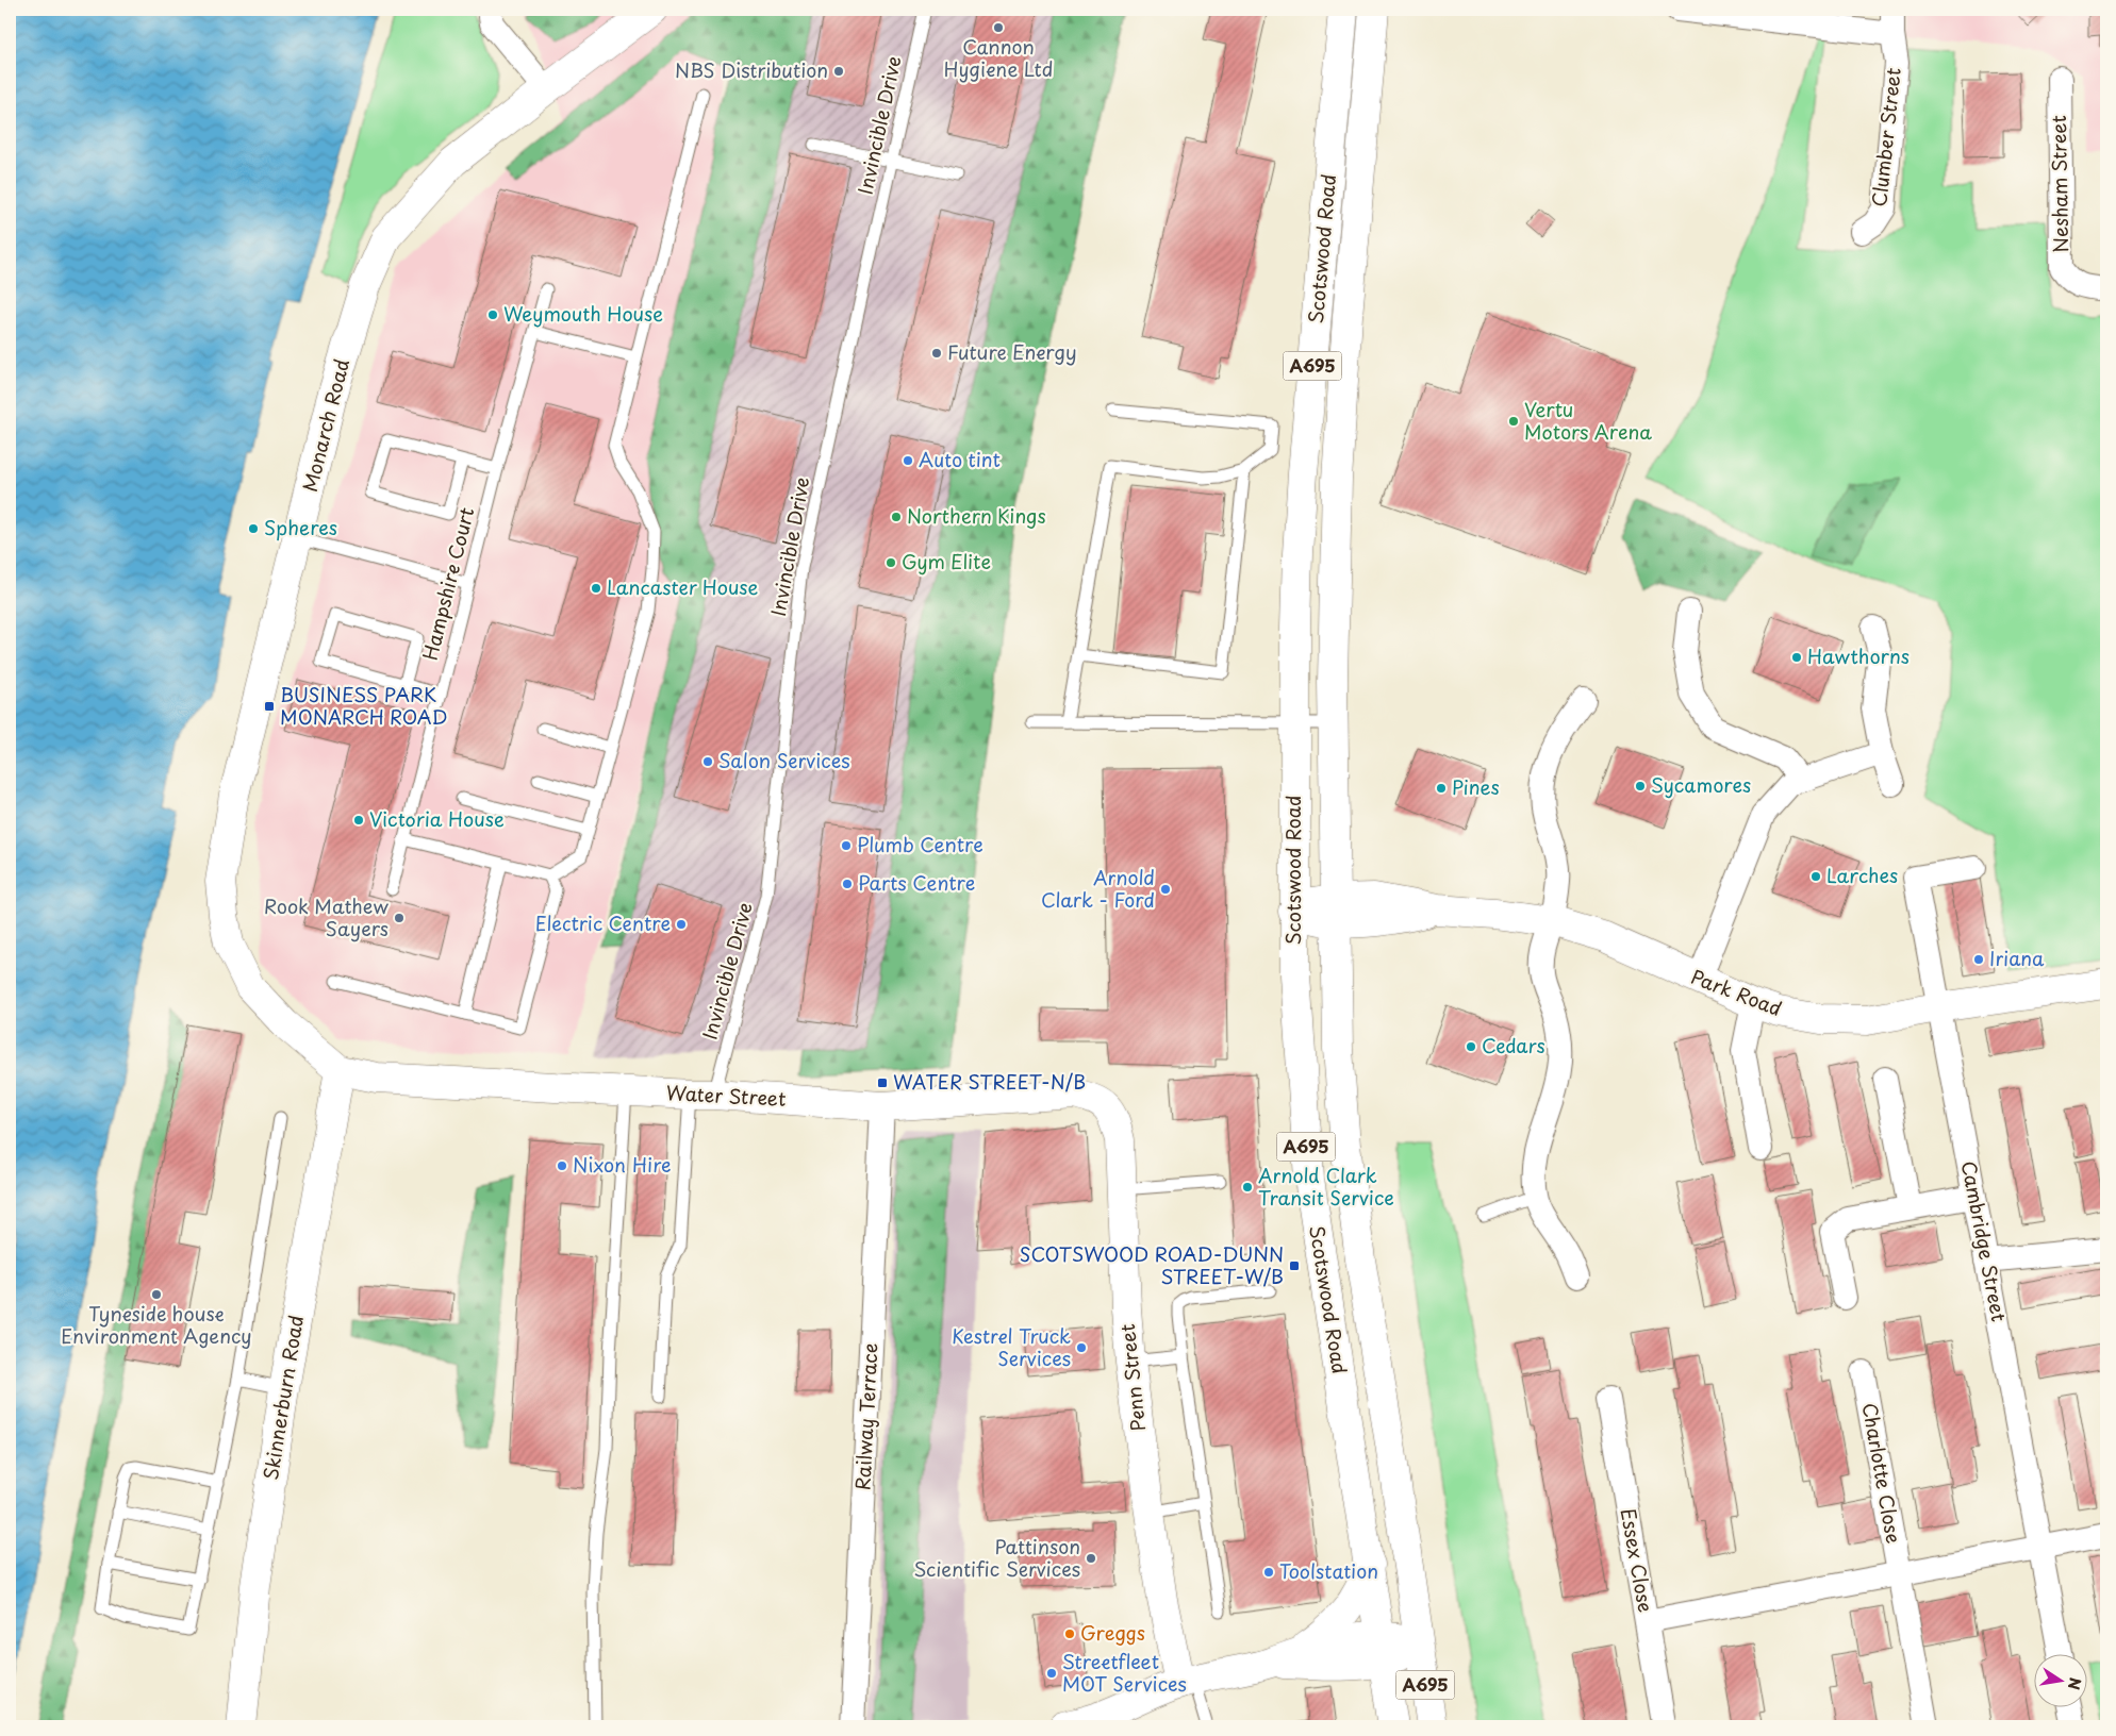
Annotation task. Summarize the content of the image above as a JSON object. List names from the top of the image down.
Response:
{
  "streets": {
    "street": [
      "Clumber Street",
      "Nesham Street",
      "Scotswood Road",
      "A695",
      "Monarch Road",
      "Park Road",
      "Water Street",
      "Cambridge Street",
      "Penn Street",
      "Skinnerburn Road",
      "Railway Terrace",
      "Charlotte Close",
      "Essex Close"
    ],
    "lane": ["Invincible Drive", "Hampshire Court"]
  },
  "crossings": [
    ["Invincible Drive", "Water Street"],
    ["Scotswood Road", "Park Road"],
    ["Monarch Road", "Water Street"],
    ["Monarch Road", "Skinnerburn Road"],
    ["Park Road", "Cambridge Street"],
    ["Water Street", "Penn Street"],
    ["Water Street", "Railway Terrace"]
  ],
  "places": {
    "other": [
      "Cannon Hygiene Ltd",
      "NBS Distribution",
      "Weymouth House",
      "Future Energy",
      "Vertu Motors Arena",
      "Auto tint",
      "Northern Kings",
      "Spheres",
      "Gym Elite",
      "Lancaster House",
      "Hawthorns",
      "Salon Services",
      "Sycamores",
      "Pines",
      "Victoria House",
      "Plumb Centre",
      "Larches",
      "Parts Centre",
      "Arnold Clark - Ford",
      "Rook Mathew Sayers",
      "Electric Centre",
      "Iriana",
      "Cedars",
      "Nixon Hire",
      "Arnold Clark Transit Service",
      "Tyneside house Environment Agency",
      "Kestrel Truck Services",
      "Pattinson Scientific Services",
      "Toolstation",
      "Greggs",
      "Streetfleet MOT Services"
    ],
    "transit": ["BUSINESS PARK MONARCH ROAD", "WATER STREET-N/B", "SCOTSWOOD ROAD-DUNN STREET-W/B"]
  },
  "north": "right"
}
